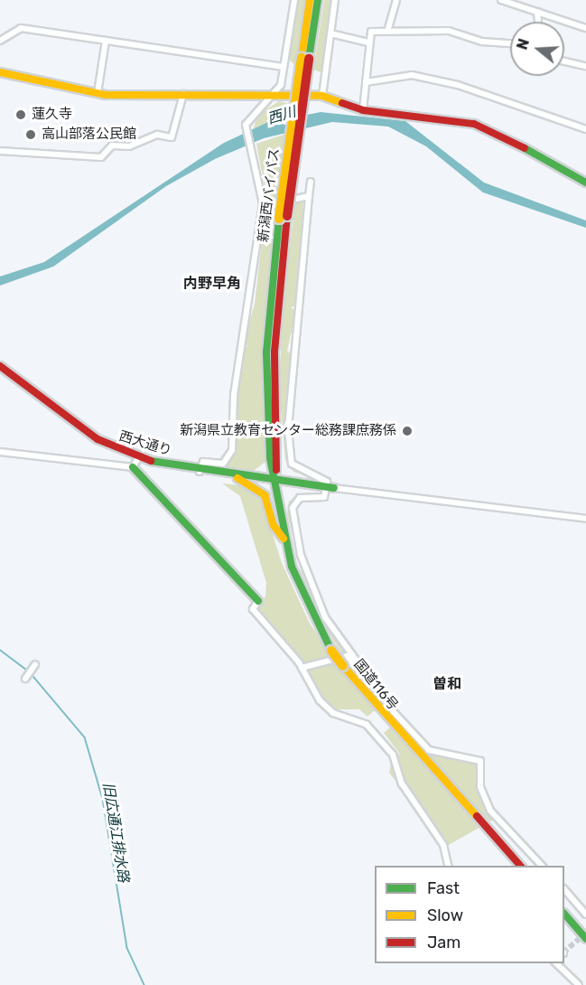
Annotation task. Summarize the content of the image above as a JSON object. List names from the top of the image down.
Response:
{
  "streets": {
    "main road": ["新潟西バイパス", "西大通り", "国道116号"]
  },
  "crossings": [
    ["新潟西バイパス", "西大通り"],
    ["新潟西バイパス", "国道116号"],
    ["西大通り", "国道116号"]
  ],
  "districts": ["内野早角", "曽和"],
  "water": ["西川", "旧広通江排水路"],
  "places": ["蓮久寺", "高山部落公民館", "新潟県立教育センター総務課庶務係"],
  "legend": ["Fast", "Slow", "Jam"],
  "north": "left"
}
